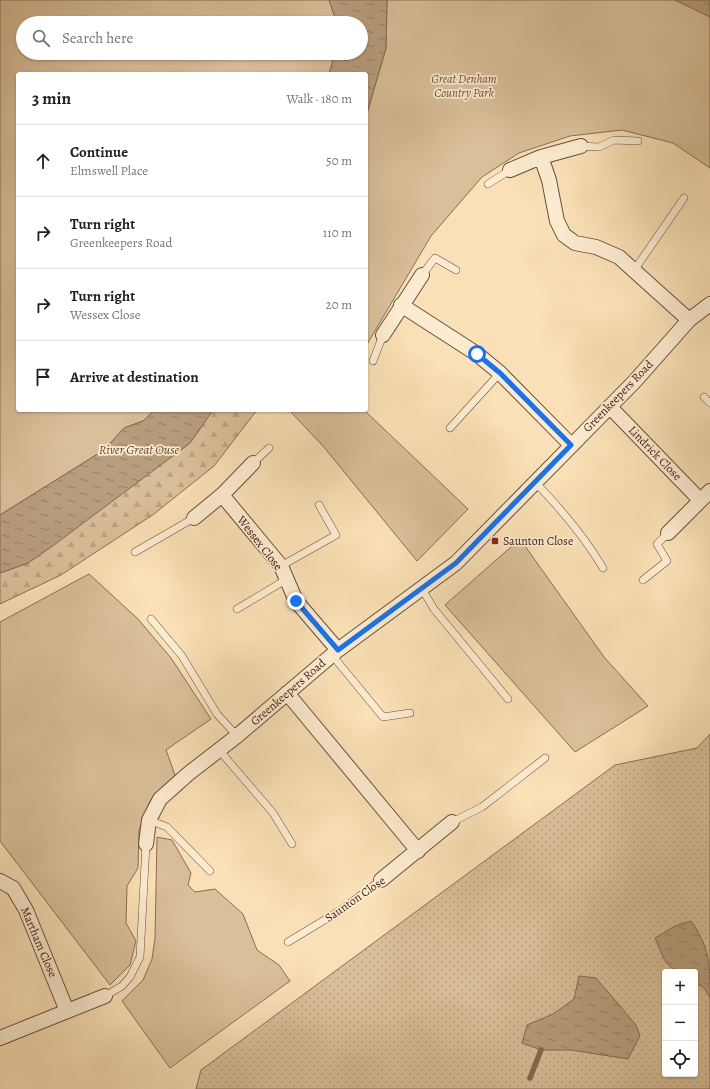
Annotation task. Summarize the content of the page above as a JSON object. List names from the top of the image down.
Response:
{
  "streets": {
    "street": [
      "Greenkeepers Road",
      "Lindrick Close",
      "Wessex Close",
      "Saunton Close",
      "Martham Close"
    ]
  },
  "crossings": [
    ["Greenkeepers Road", "Lindrick Close"],
    ["Greenkeepers Road", "Wessex Close"]
  ],
  "water": ["River Great Ouse"],
  "parks": ["Great Denham Country Park"],
  "places": {
    "transit": ["Saunton Close"]
  },
  "page": {
    "search": "Search here",
    "heading": ["3 min", "Walk · 180 m"],
    "list": [
      ["Continue", "Elmswell Place", "50 m"],
      ["Turn right", "Greenkeepers Road", "110 m"],
      ["Turn right", "Wessex Close", "20 m"],
      "Arrive at destination"
    ],
    "map_buttons": ["+", "−"]
  }
}
